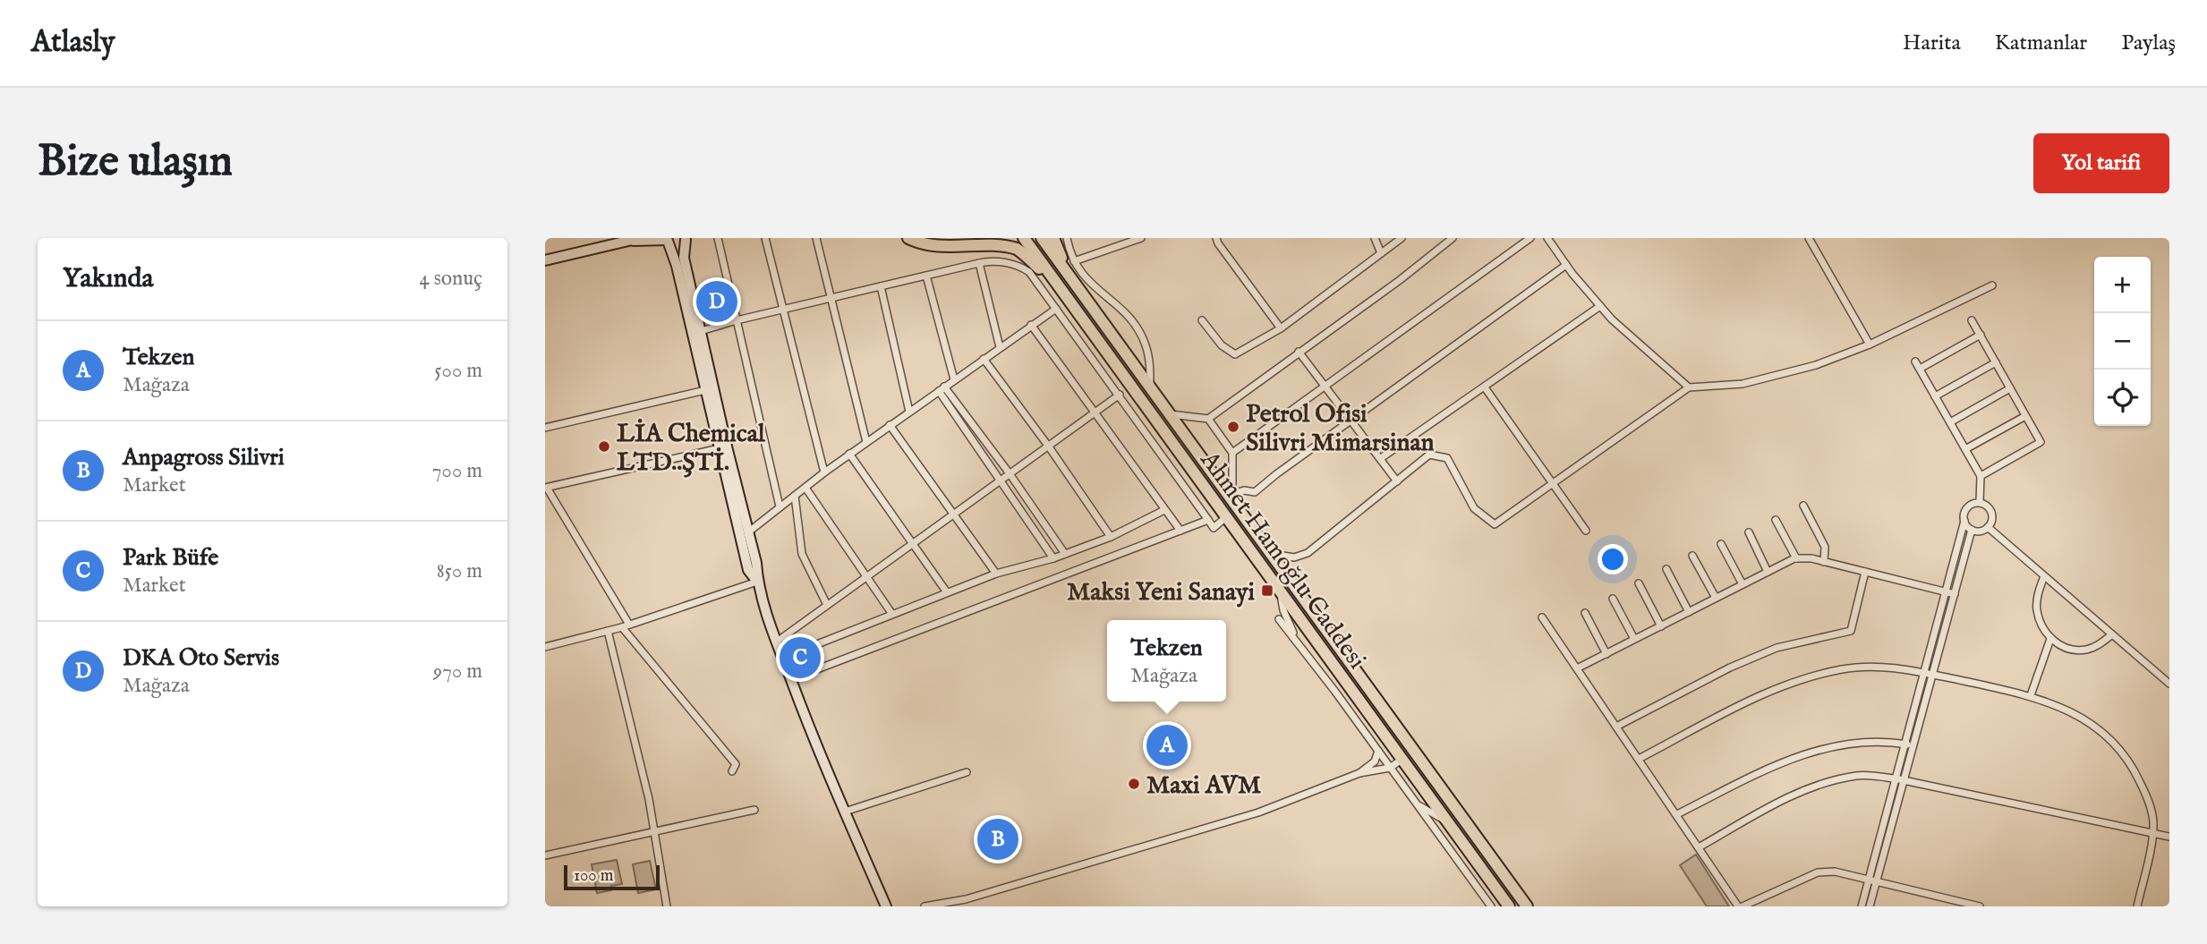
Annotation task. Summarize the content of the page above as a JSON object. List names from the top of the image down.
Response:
{
  "streets": {
    "highway": ["Ahmet Hamoğlu Caddesi"]
  },
  "places": {
    "other": ["Petrol Ofisi Silivri Mimarsinan", "LİA Chemical LTD..ŞTİ.", "Maxi AVM"],
    "transit": ["Maksi Yeni Sanayi"]
  },
  "scale_bar": "100 m",
  "page": {
    "header": "Atlasly",
    "nav": ["Harita", "Katmanlar", "Paylaş"],
    "buttons": "Yol tarifi",
    "title": "Bize ulaşın",
    "heading": ["Yakında", "4 sonuç"],
    "map_buttons": ["+", "−"],
    "pins": [
      "D",
      "C",
      "A",
      "B"
    ],
    "list": [
      {
        "mark": "A",
        "name": "Tekzen",
        "note": "Mağaza",
        "value": "500 m"
      },
      {
        "mark": "B",
        "name": "Anpagross Silivri",
        "note": "Market",
        "value": "700 m"
      },
      {
        "mark": "C",
        "name": "Park Büfe",
        "note": "Market",
        "value": "850 m"
      },
      {
        "mark": "D",
        "name": "DKA Oto Servis",
        "note": "Mağaza",
        "value": "970 m"
      }
    ],
    "popup": ["Tekzen", "Mağaza"],
    "scale": "100 m"
  }
}
